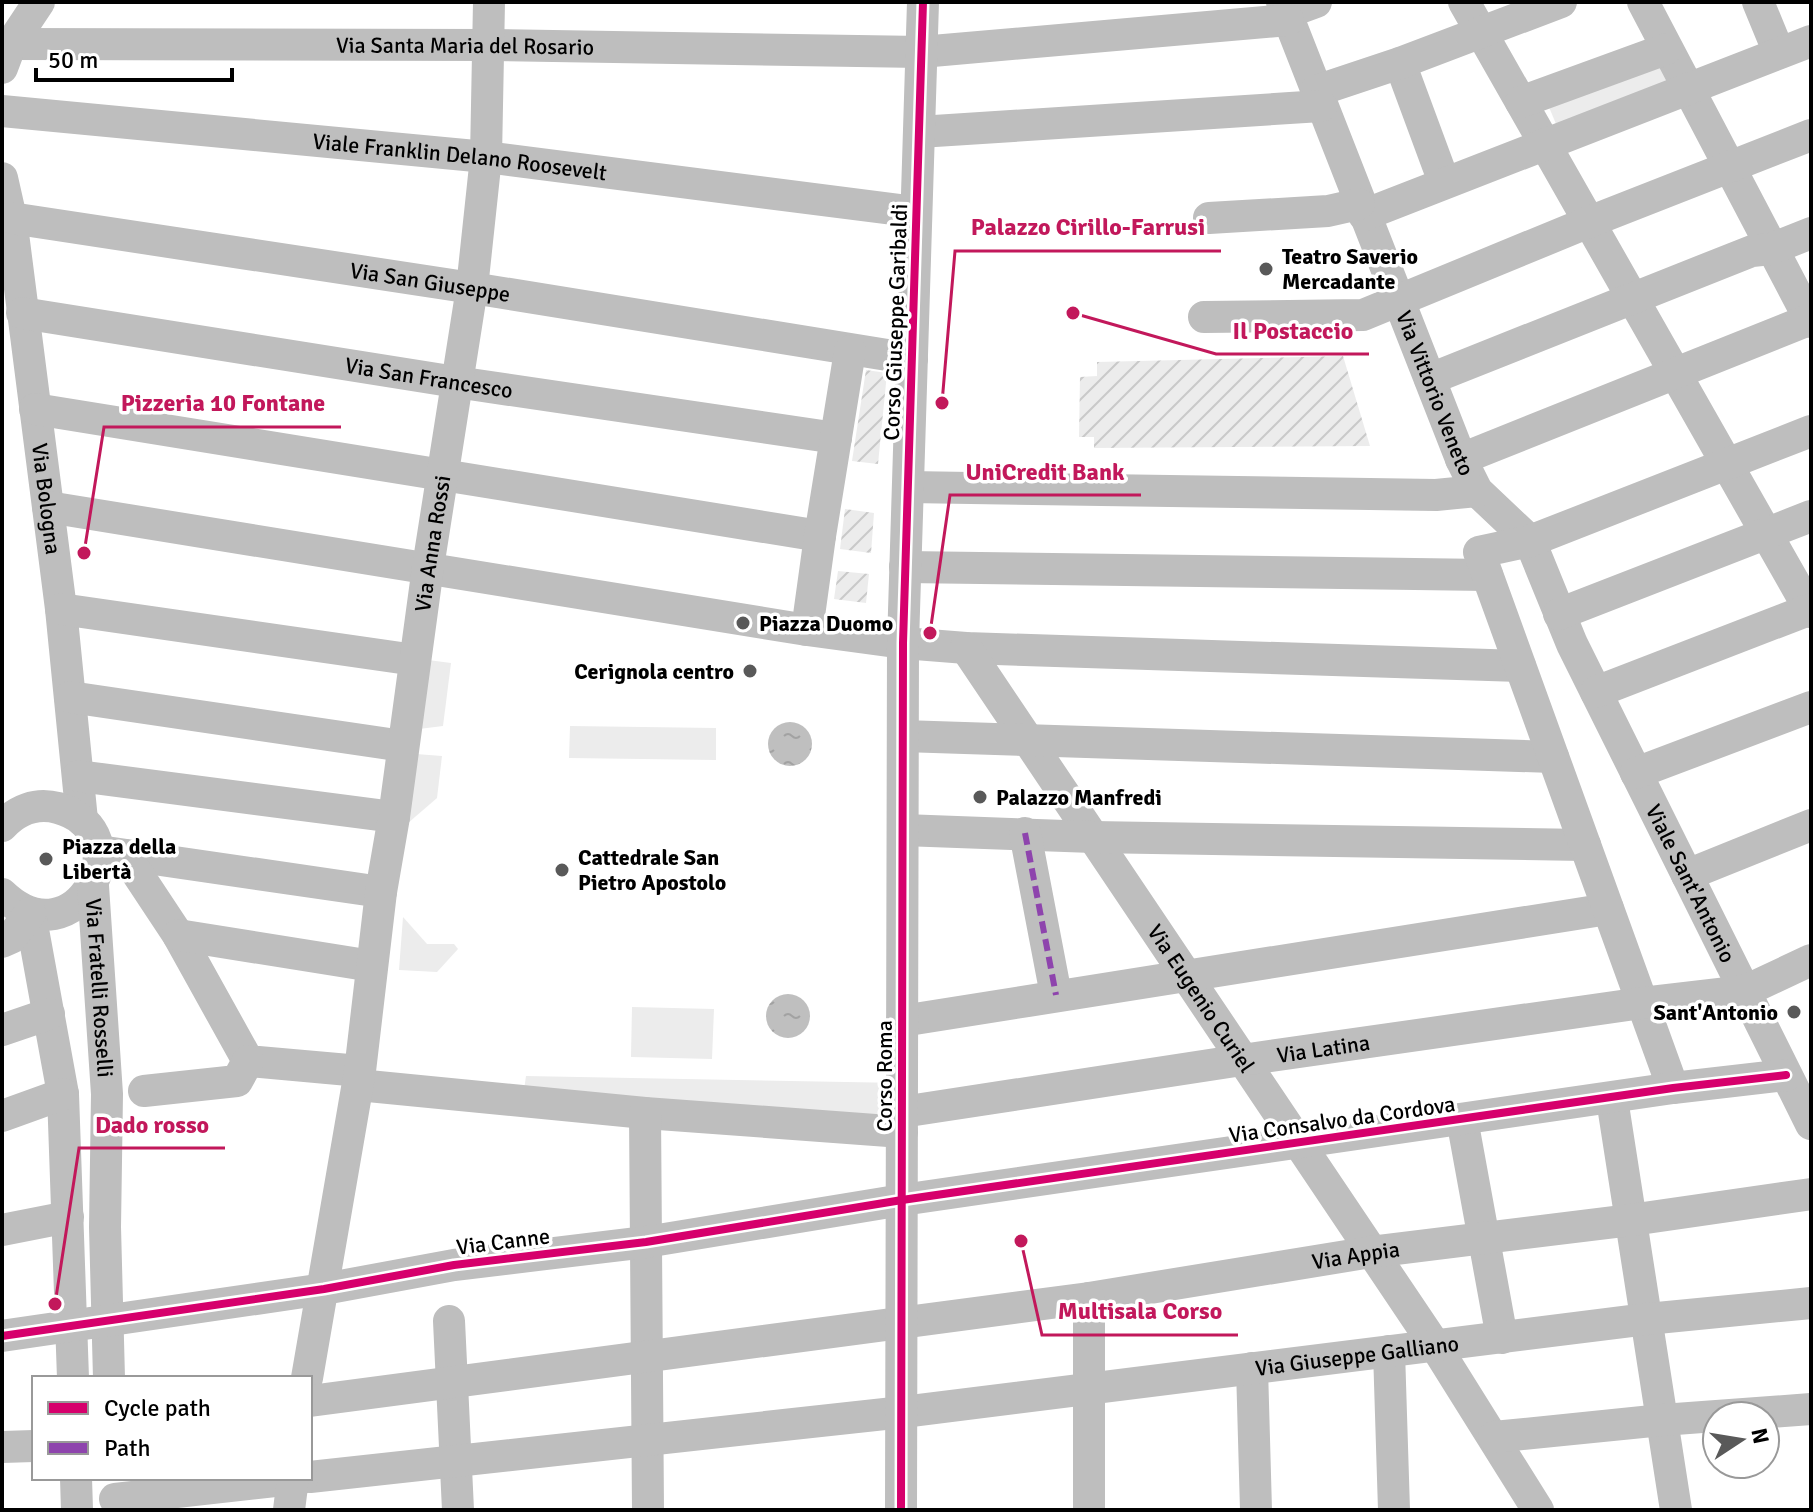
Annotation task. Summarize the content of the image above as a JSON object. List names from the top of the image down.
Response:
{
  "streets": {
    "street": [
      "Via Santa Maria del Rosario",
      "Viale Franklin Delano Roosevelt",
      "Via San Giuseppe",
      "Corso Giuseppe Garibaldi",
      "Via San Francesco",
      "Via Vittorio Veneto",
      "Via Bologna",
      "Via Anna Rossi",
      "Viale Sant'Antonio",
      "Via Fratelli Rosselli",
      "Via Eugenio Curiel",
      "Via Latina",
      "Corso Roma",
      "Via Consalvo da Cordova",
      "Via Canne",
      "Via Appia",
      "Via Giuseppe Galliano"
    ]
  },
  "crossings": [
    ["Via Santa Maria del Rosario", "Corso Giuseppe Garibaldi"],
    ["Via Santa Maria del Rosario", "Via Vittorio Veneto"],
    ["Via Santa Maria del Rosario", "Via Anna Rossi"],
    ["Viale Franklin Delano Roosevelt", "Corso Giuseppe Garibaldi"],
    ["Viale Franklin Delano Roosevelt", "Via Anna Rossi"],
    ["Via San Giuseppe", "Corso Giuseppe Garibaldi"],
    ["Via San Giuseppe", "Via Bologna"],
    ["Via San Giuseppe", "Via Anna Rossi"],
    ["Corso Giuseppe Garibaldi", "Via San Francesco"],
    ["Corso Giuseppe Garibaldi", "Corso Roma"],
    ["Via San Francesco", "Via Bologna"],
    ["Via San Francesco", "Via Anna Rossi"],
    ["Via Vittorio Veneto", "Viale Sant'Antonio"],
    ["Via Anna Rossi", "Via Canne"],
    ["Viale Sant'Antonio", "Via Latina"],
    ["Viale Sant'Antonio", "Via Consalvo da Cordova"],
    ["Via Fratelli Rosselli", "Via Canne"],
    ["Via Eugenio Curiel", "Via Latina"],
    ["Via Eugenio Curiel", "Via Consalvo da Cordova"],
    ["Via Eugenio Curiel", "Via Appia"],
    ["Via Eugenio Curiel", "Via Giuseppe Galliano"],
    ["Via Latina", "Corso Roma"],
    ["Corso Roma", "Via Consalvo da Cordova"],
    ["Corso Roma", "Via Canne"],
    ["Corso Roma", "Via Appia"],
    ["Corso Roma", "Via Giuseppe Galliano"],
    ["Via Consalvo da Cordova", "Via Canne"]
  ],
  "places": [
    "Teatro Saverio Mercadante",
    "Il Postaccio",
    "Palazzo Cirillo-Farrusi",
    "Pizzeria 10 Fontane",
    "Piazza Duomo",
    "UniCredit Bank",
    "Cerignola centro",
    "Palazzo Manfredi",
    "Piazza della Libertà",
    "Cattedrale San Pietro Apostolo",
    "Sant'Antonio",
    "Multisala Corso",
    "Dado rosso"
  ],
  "legend": ["Cycle path", "Path"],
  "scale_bar": "50 m",
  "north": "right"
}
